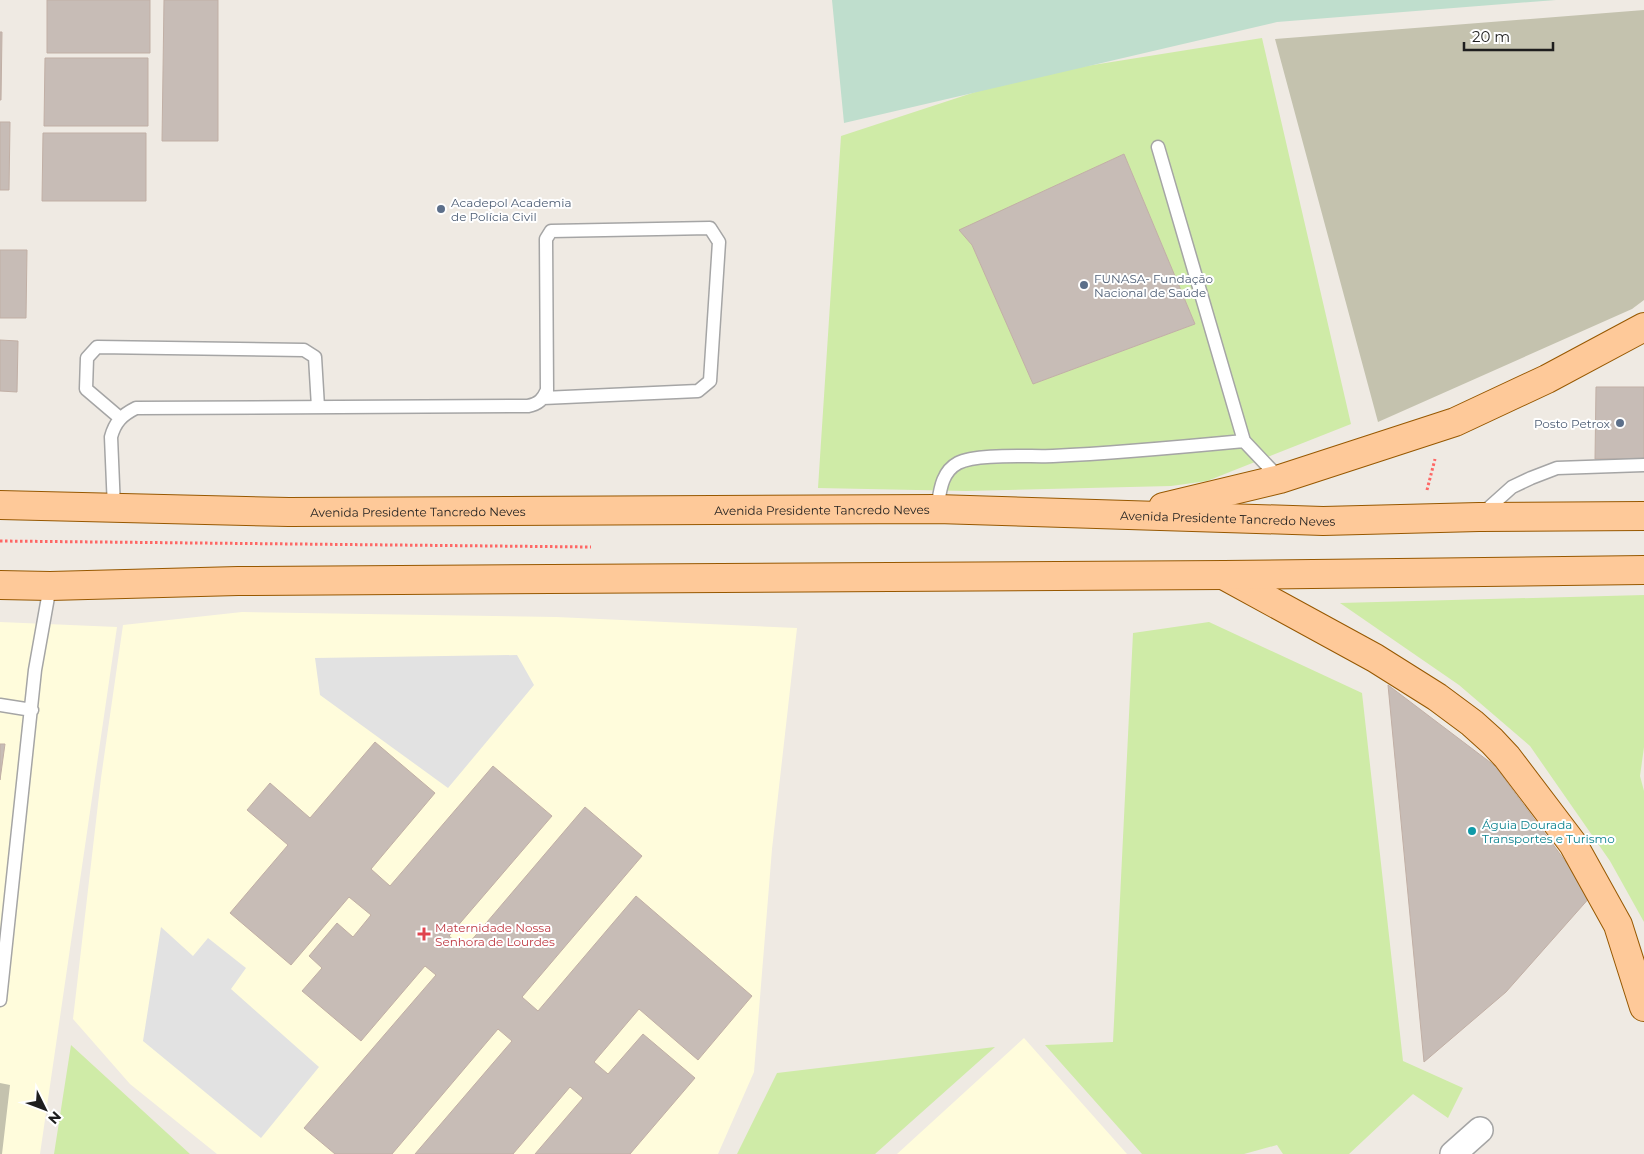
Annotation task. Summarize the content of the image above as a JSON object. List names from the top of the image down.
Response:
{
  "streets": {
    "main road": ["Avenida Presidente Tancredo Neves"]
  },
  "places": {
    "other": [
      "Acadepol Academia de Polícia Civil",
      "FUNASA- Fundação Nacional de Saúde",
      "Posto Petrox",
      "Águia Dourada Transportes e Turismo"
    ],
    "health": ["Maternidade Nossa Senhora de Lourdes"]
  },
  "scale_bar": "20 m",
  "north": "bottom right"
}
